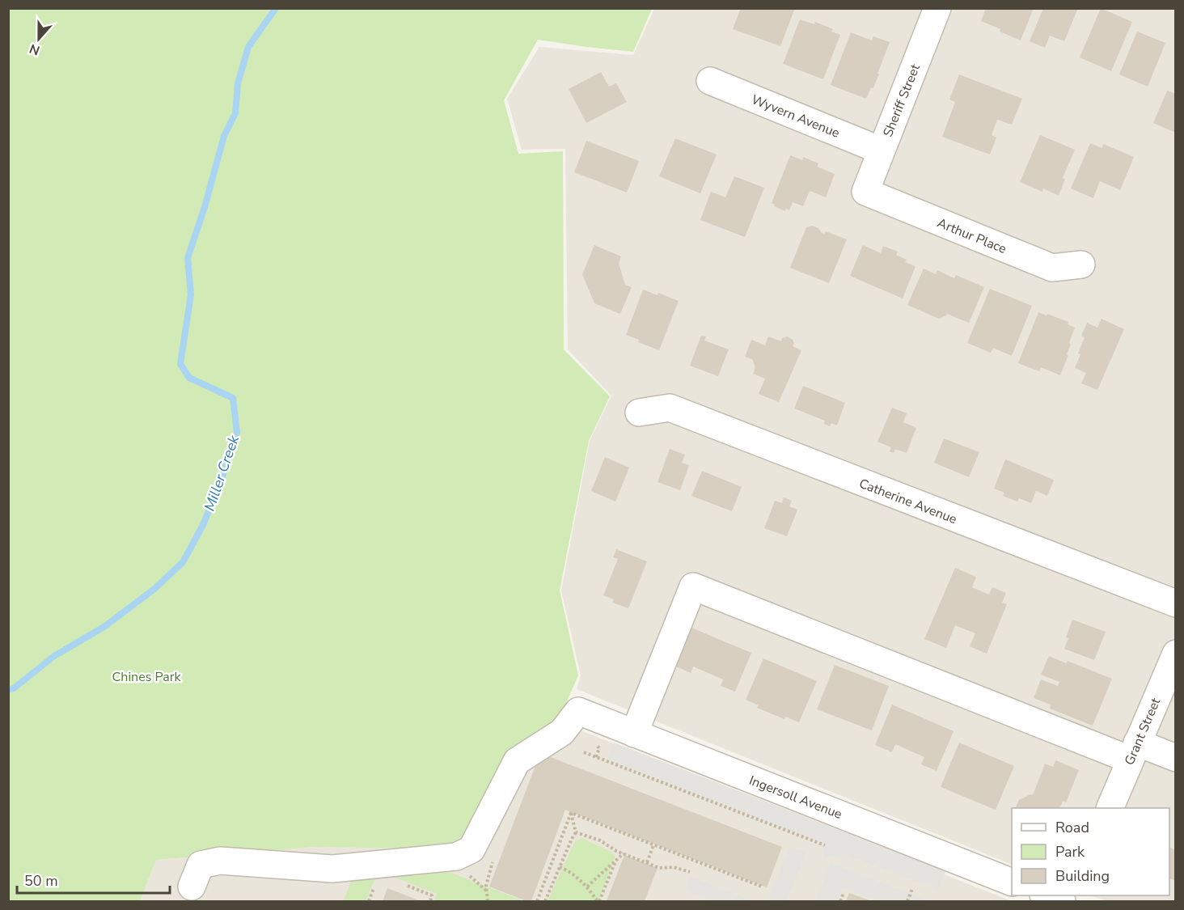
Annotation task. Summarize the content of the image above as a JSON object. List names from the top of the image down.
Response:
{
  "streets": {
    "street": [
      "Sheriff Street",
      "Wyvern Avenue",
      "Arthur Place",
      "Catherine Avenue",
      "Grant Street",
      "Ingersoll Avenue"
    ]
  },
  "crossings": [
    ["Sheriff Street", "Wyvern Avenue"],
    ["Sheriff Street", "Arthur Place"]
  ],
  "water": ["Miller Creek"],
  "parks": ["Chines Park"],
  "legend": ["Road", "Park", "Building"],
  "scale_bar": "50 m",
  "north": "bottom"
}
